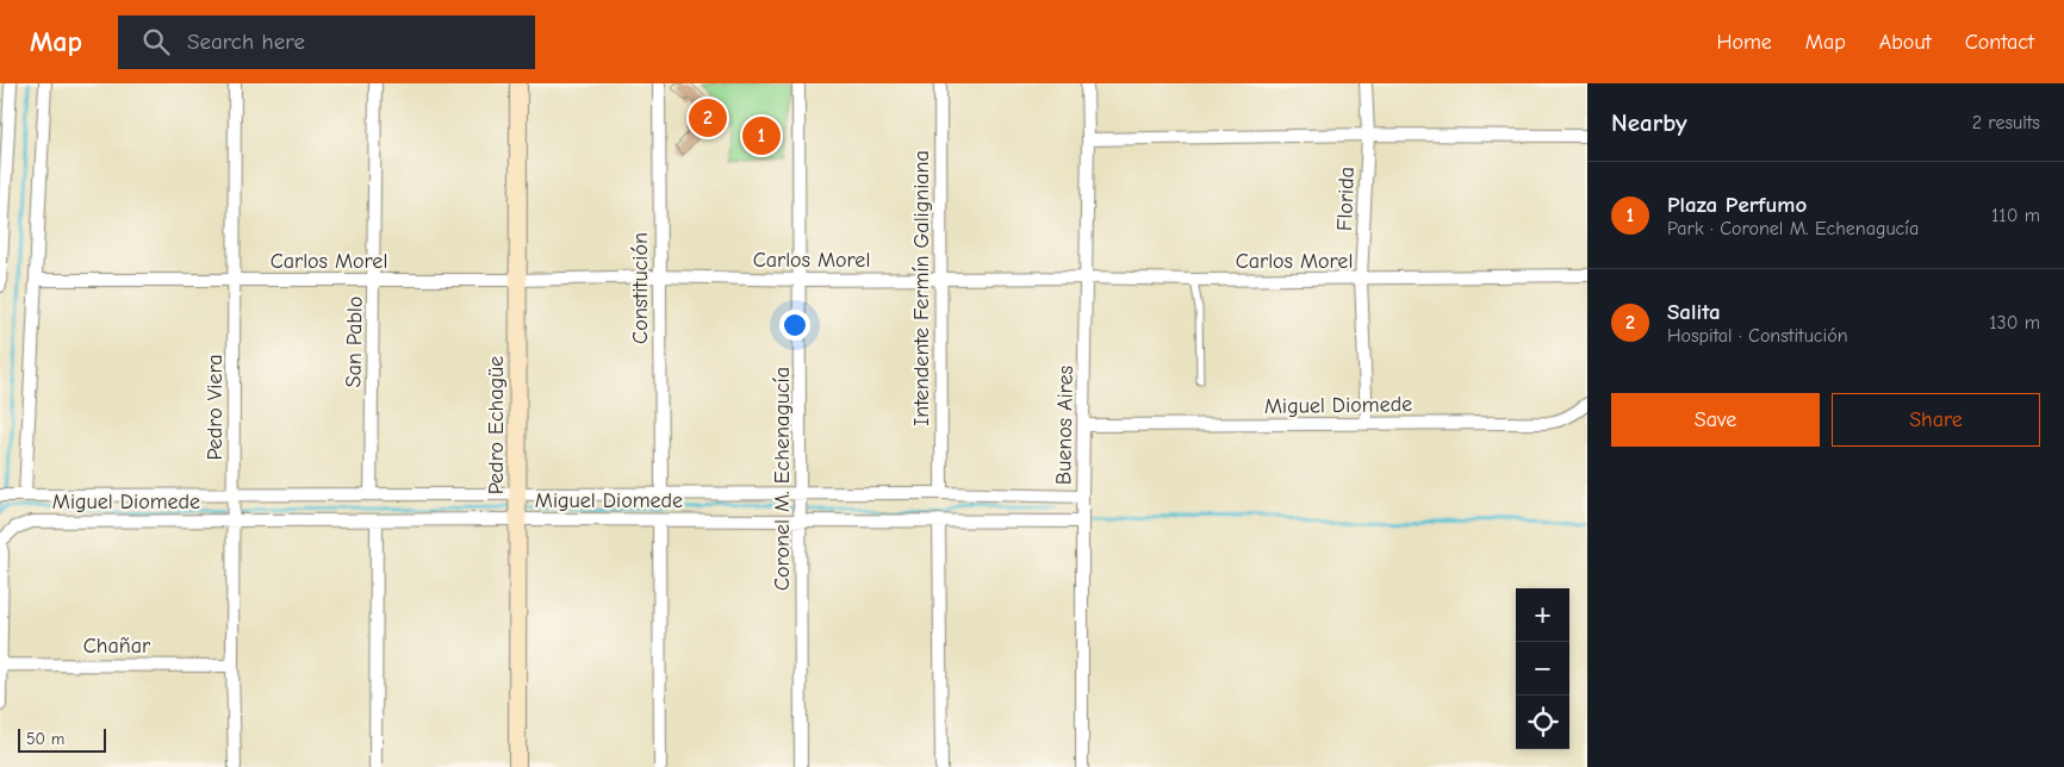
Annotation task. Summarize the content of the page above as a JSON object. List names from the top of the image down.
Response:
{
  "streets": {
    "street": [
      "Florida",
      "Carlos Morel",
      "Constitución",
      "Intendente Fermín Galigniana",
      "San Pablo",
      "Miguel Diomede",
      "Pedro Viera",
      "Pedro Echagüe",
      "Buenos Aires",
      "Coronel M. Echenagucía",
      "Chañar"
    ]
  },
  "crossings": [
    ["Florida", "Carlos Morel"],
    ["Florida", "Miguel Diomede"],
    ["Carlos Morel", "Constitución"],
    ["Carlos Morel", "Intendente Fermín Galigniana"],
    ["Carlos Morel", "San Pablo"],
    ["Carlos Morel", "Pedro Viera"],
    ["Carlos Morel", "Pedro Echagüe"],
    ["Carlos Morel", "Buenos Aires"],
    ["Carlos Morel", "Coronel M. Echenagucía"],
    ["Constitución", "Miguel Diomede"],
    ["Intendente Fermín Galigniana", "Miguel Diomede"],
    ["San Pablo", "Miguel Diomede"],
    ["Miguel Diomede", "Pedro Viera"],
    ["Miguel Diomede", "Pedro Echagüe"],
    ["Miguel Diomede", "Buenos Aires"],
    ["Miguel Diomede", "Coronel M. Echenagucía"],
    ["Pedro Viera", "Chañar"]
  ],
  "scale_bar": "50 m",
  "page": {
    "header": "Map",
    "search": "Search here",
    "nav": [
      "Home",
      "Map",
      "About",
      "Contact"
    ],
    "heading": ["Nearby", "2 results"],
    "pins": ["2", "1"],
    "list": [
      {
        "mark": "1",
        "name": "Plaza Perfumo",
        "note": "Park · Coronel M. Echenagucía",
        "value": "110 m"
      },
      {
        "mark": "2",
        "name": "Salita",
        "note": "Hospital · Constitución",
        "value": "130 m"
      }
    ],
    "buttons": ["Save", "Share"],
    "map_buttons": ["+", "−"],
    "scale": "50 m"
  }
}
